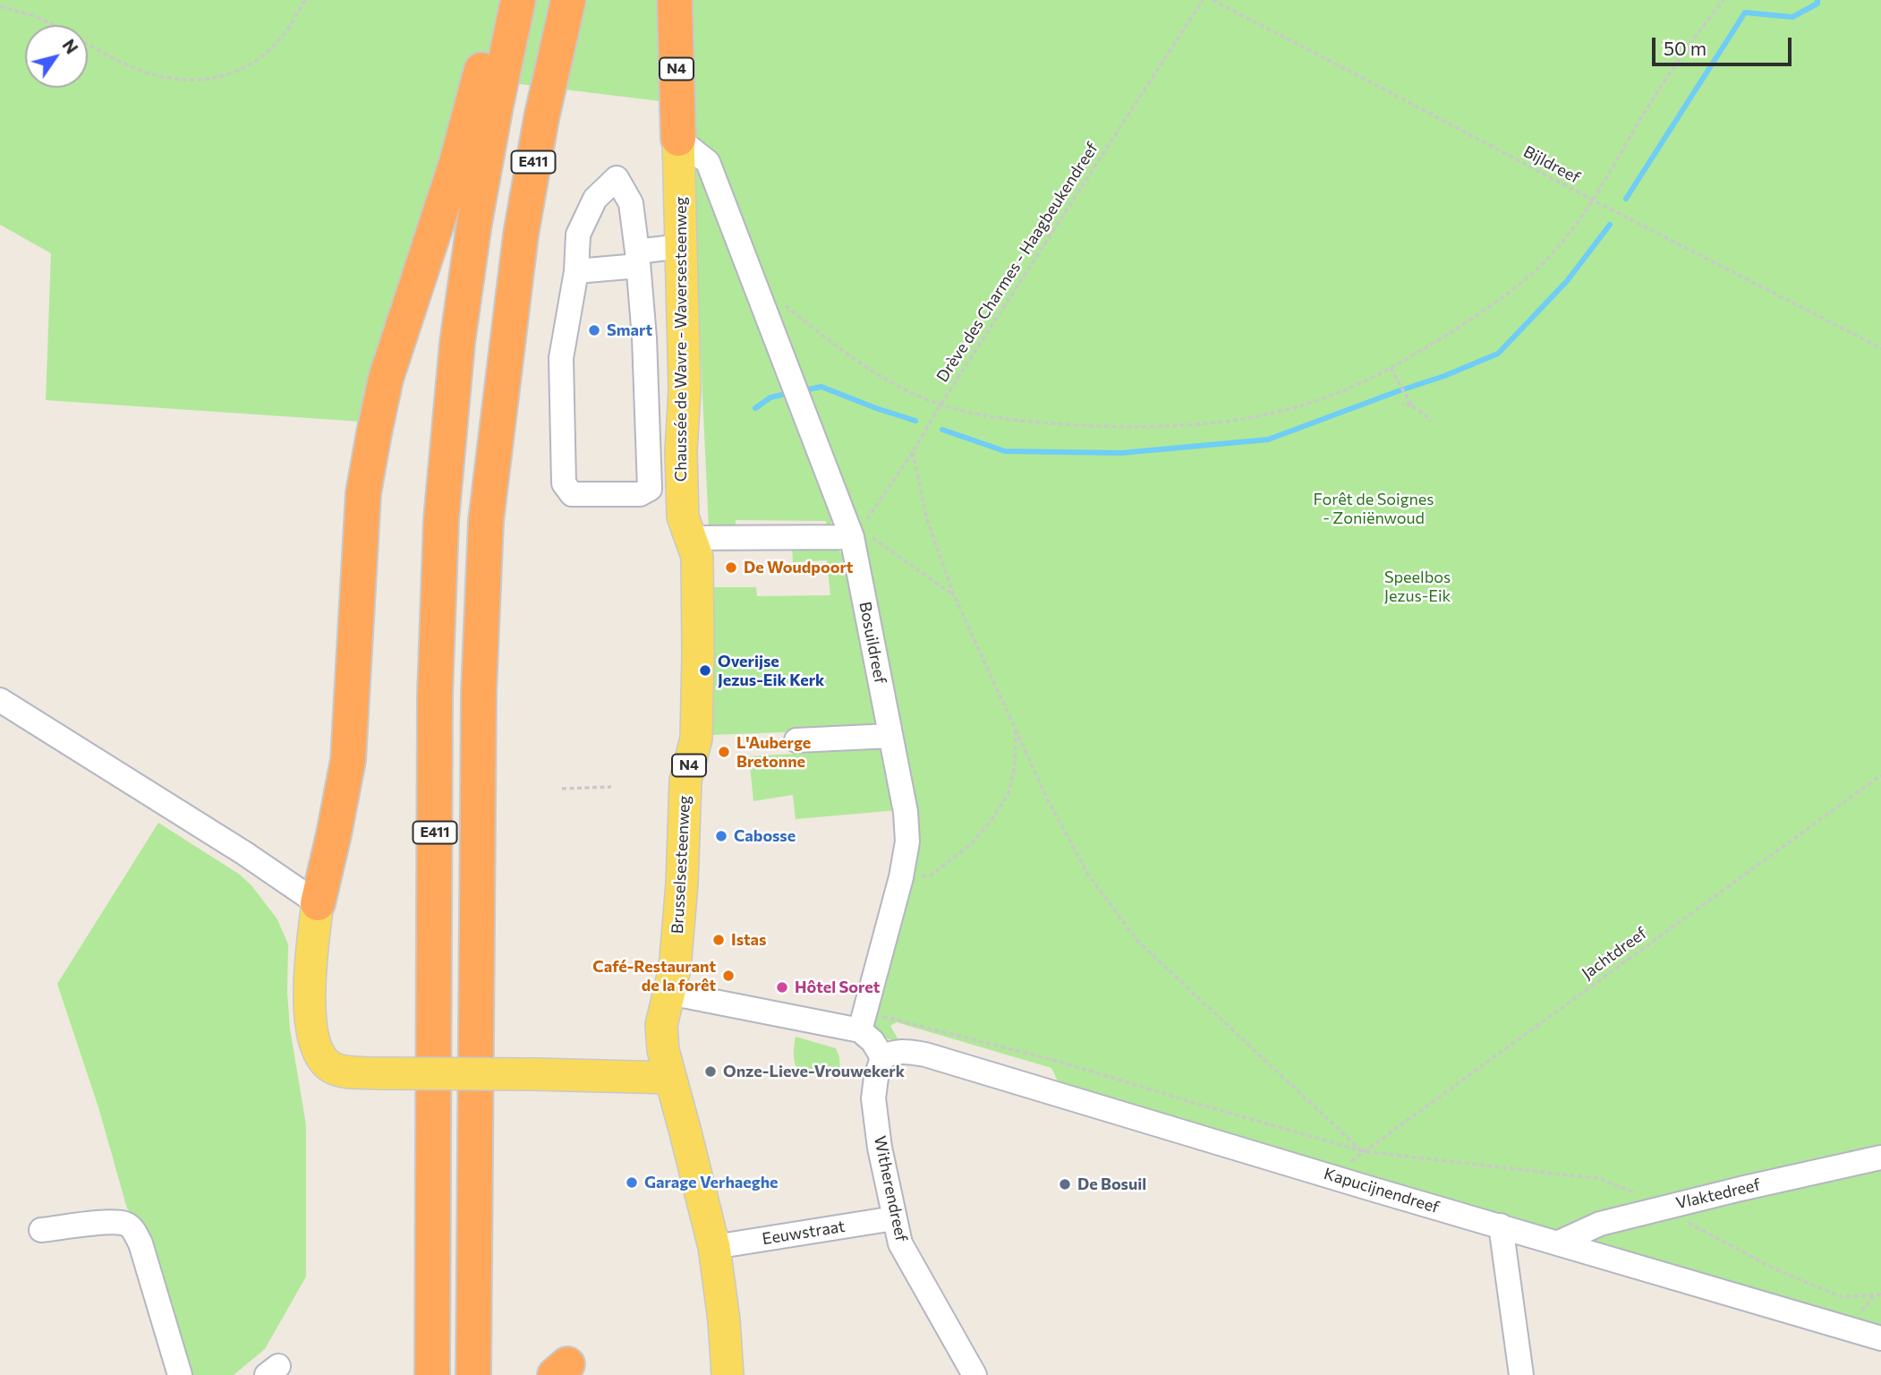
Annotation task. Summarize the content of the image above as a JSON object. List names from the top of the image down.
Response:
{
  "streets": {
    "highway": ["N4", "E411"],
    "main road": ["Chaussée de Wavre - Waversesteenweg", "Brusselsesteenweg"],
    "street": [
      "Bosuildreef",
      "Witherendreef",
      "Kapucijnendreef",
      "Vlaktedreef",
      "Eeuwstraat"
    ],
    "path": ["Bijldreef", "Drève des Charmes - Haagbeukendreef", "Jachtdreef"]
  },
  "crossings": [
    ["N4", "Chaussée de Wavre - Waversesteenweg"],
    ["N4", "Bosuildreef"],
    ["Drève des Charmes - Haagbeukendreef", "Bosuildreef"],
    ["Chaussée de Wavre - Waversesteenweg", "Bosuildreef"],
    ["Chaussée de Wavre - Waversesteenweg", "Brusselsesteenweg"],
    ["Bosuildreef", "Kapucijnendreef"],
    ["Brusselsesteenweg", "Eeuwstraat"],
    ["Jachtdreef", "Kapucijnendreef"],
    ["Witherendreef", "Kapucijnendreef"],
    ["Witherendreef", "Eeuwstraat"],
    ["Kapucijnendreef", "Vlaktedreef"]
  ],
  "parks": ["Forêt de Soignes - Zoniënwoud", "Speelbos Jezus-Eik"],
  "places": [
    "Smart",
    "De Woudpoort",
    "Overijse Jezus-Eik Kerk",
    "L'Auberge Bretonne",
    "Cabosse",
    "Istas",
    "Café-Restaurant de la forêt",
    "Hôtel Soret",
    "Onze-Lieve-Vrouwekerk",
    "Garage Verhaeghe",
    "De Bosuil"
  ],
  "scale_bar": "50 m",
  "north": "top right"
}
